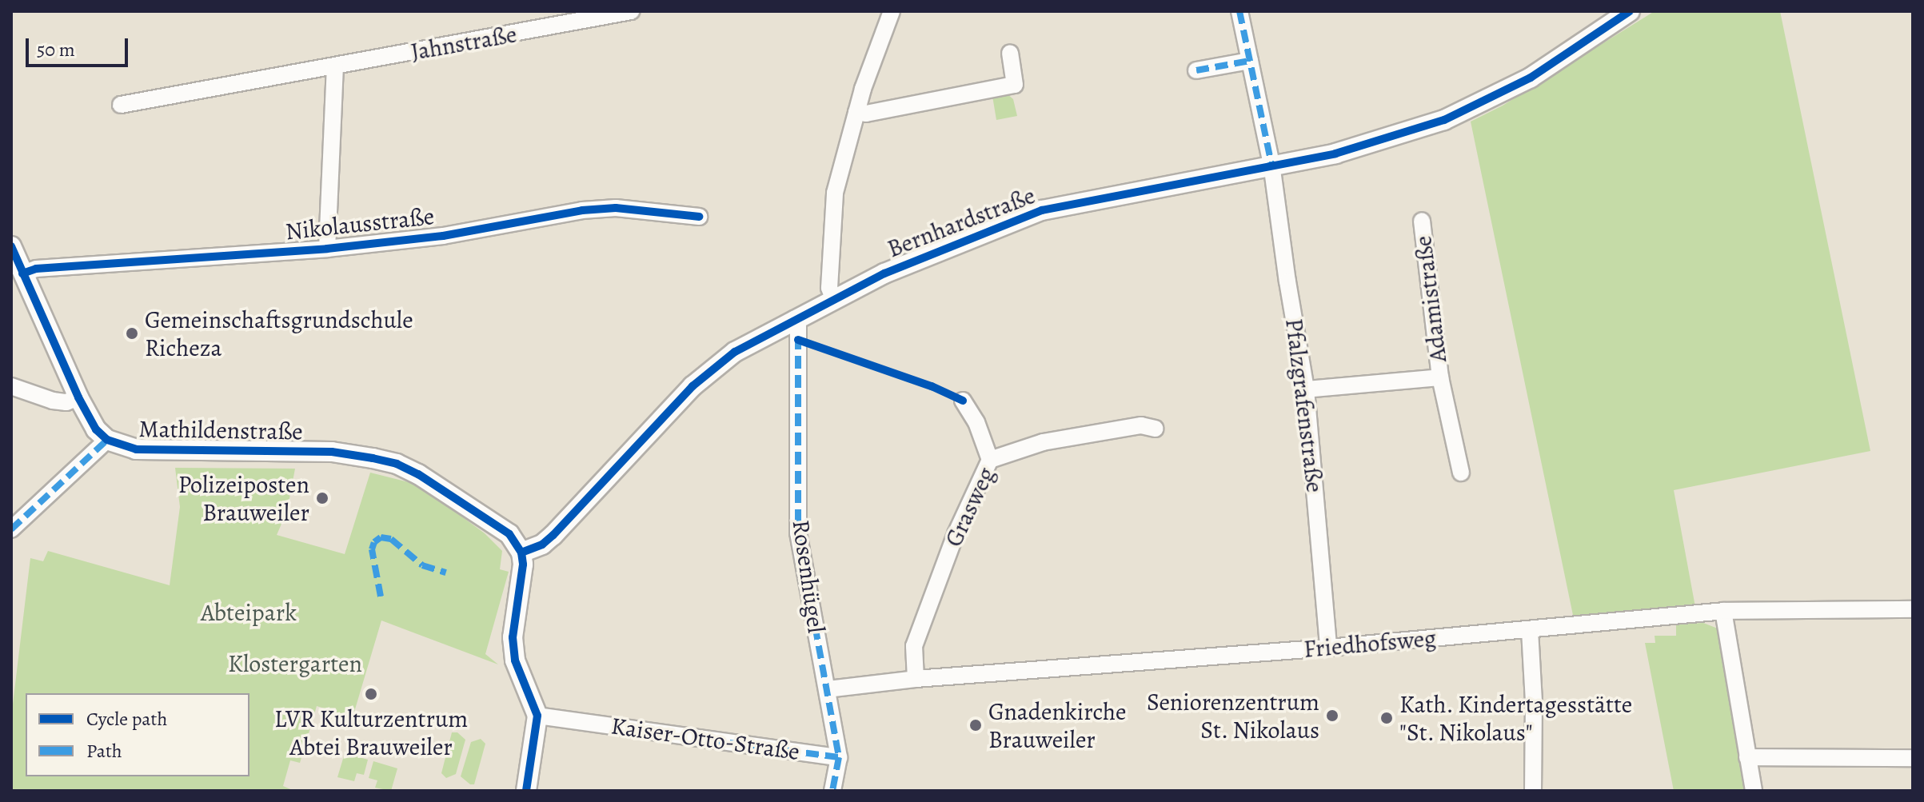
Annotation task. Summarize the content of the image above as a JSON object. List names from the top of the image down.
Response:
{
  "streets": {
    "street": [
      "Jahnstraße",
      "Bernhardstraße",
      "Nikolausstraße",
      "Adamistraße",
      "Pfalzgrafenstraße",
      "Mathildenstraße",
      "Grasweg",
      "Rosenhügel",
      "Friedhofsweg",
      "Kaiser-Otto-Straße"
    ]
  },
  "crossings": [
    ["Bernhardstraße", "Pfalzgrafenstraße"],
    ["Bernhardstraße", "Mathildenstraße"],
    ["Bernhardstraße", "Rosenhügel"],
    ["Nikolausstraße", "Mathildenstraße"],
    ["Adamistraße", "Pfalzgrafenstraße"],
    ["Pfalzgrafenstraße", "Friedhofsweg"],
    ["Grasweg", "Friedhofsweg"],
    ["Rosenhügel", "Friedhofsweg"],
    ["Rosenhügel", "Kaiser-Otto-Straße"]
  ],
  "parks": ["Abteipark", "Klostergarten"],
  "places": [
    "Gemeinschaftsgrundschule Richeza",
    "Polizeiposten Brauweiler",
    "LVR Kulturzentrum Abtei Brauweiler",
    "Seniorenzentrum St. Nikolaus",
    "Kath. Kindertagesstätte \"St. Nikolaus\"",
    "Gnadenkirche Brauweiler"
  ],
  "legend": ["Cycle path", "Path"],
  "scale_bar": "50 m"
}
